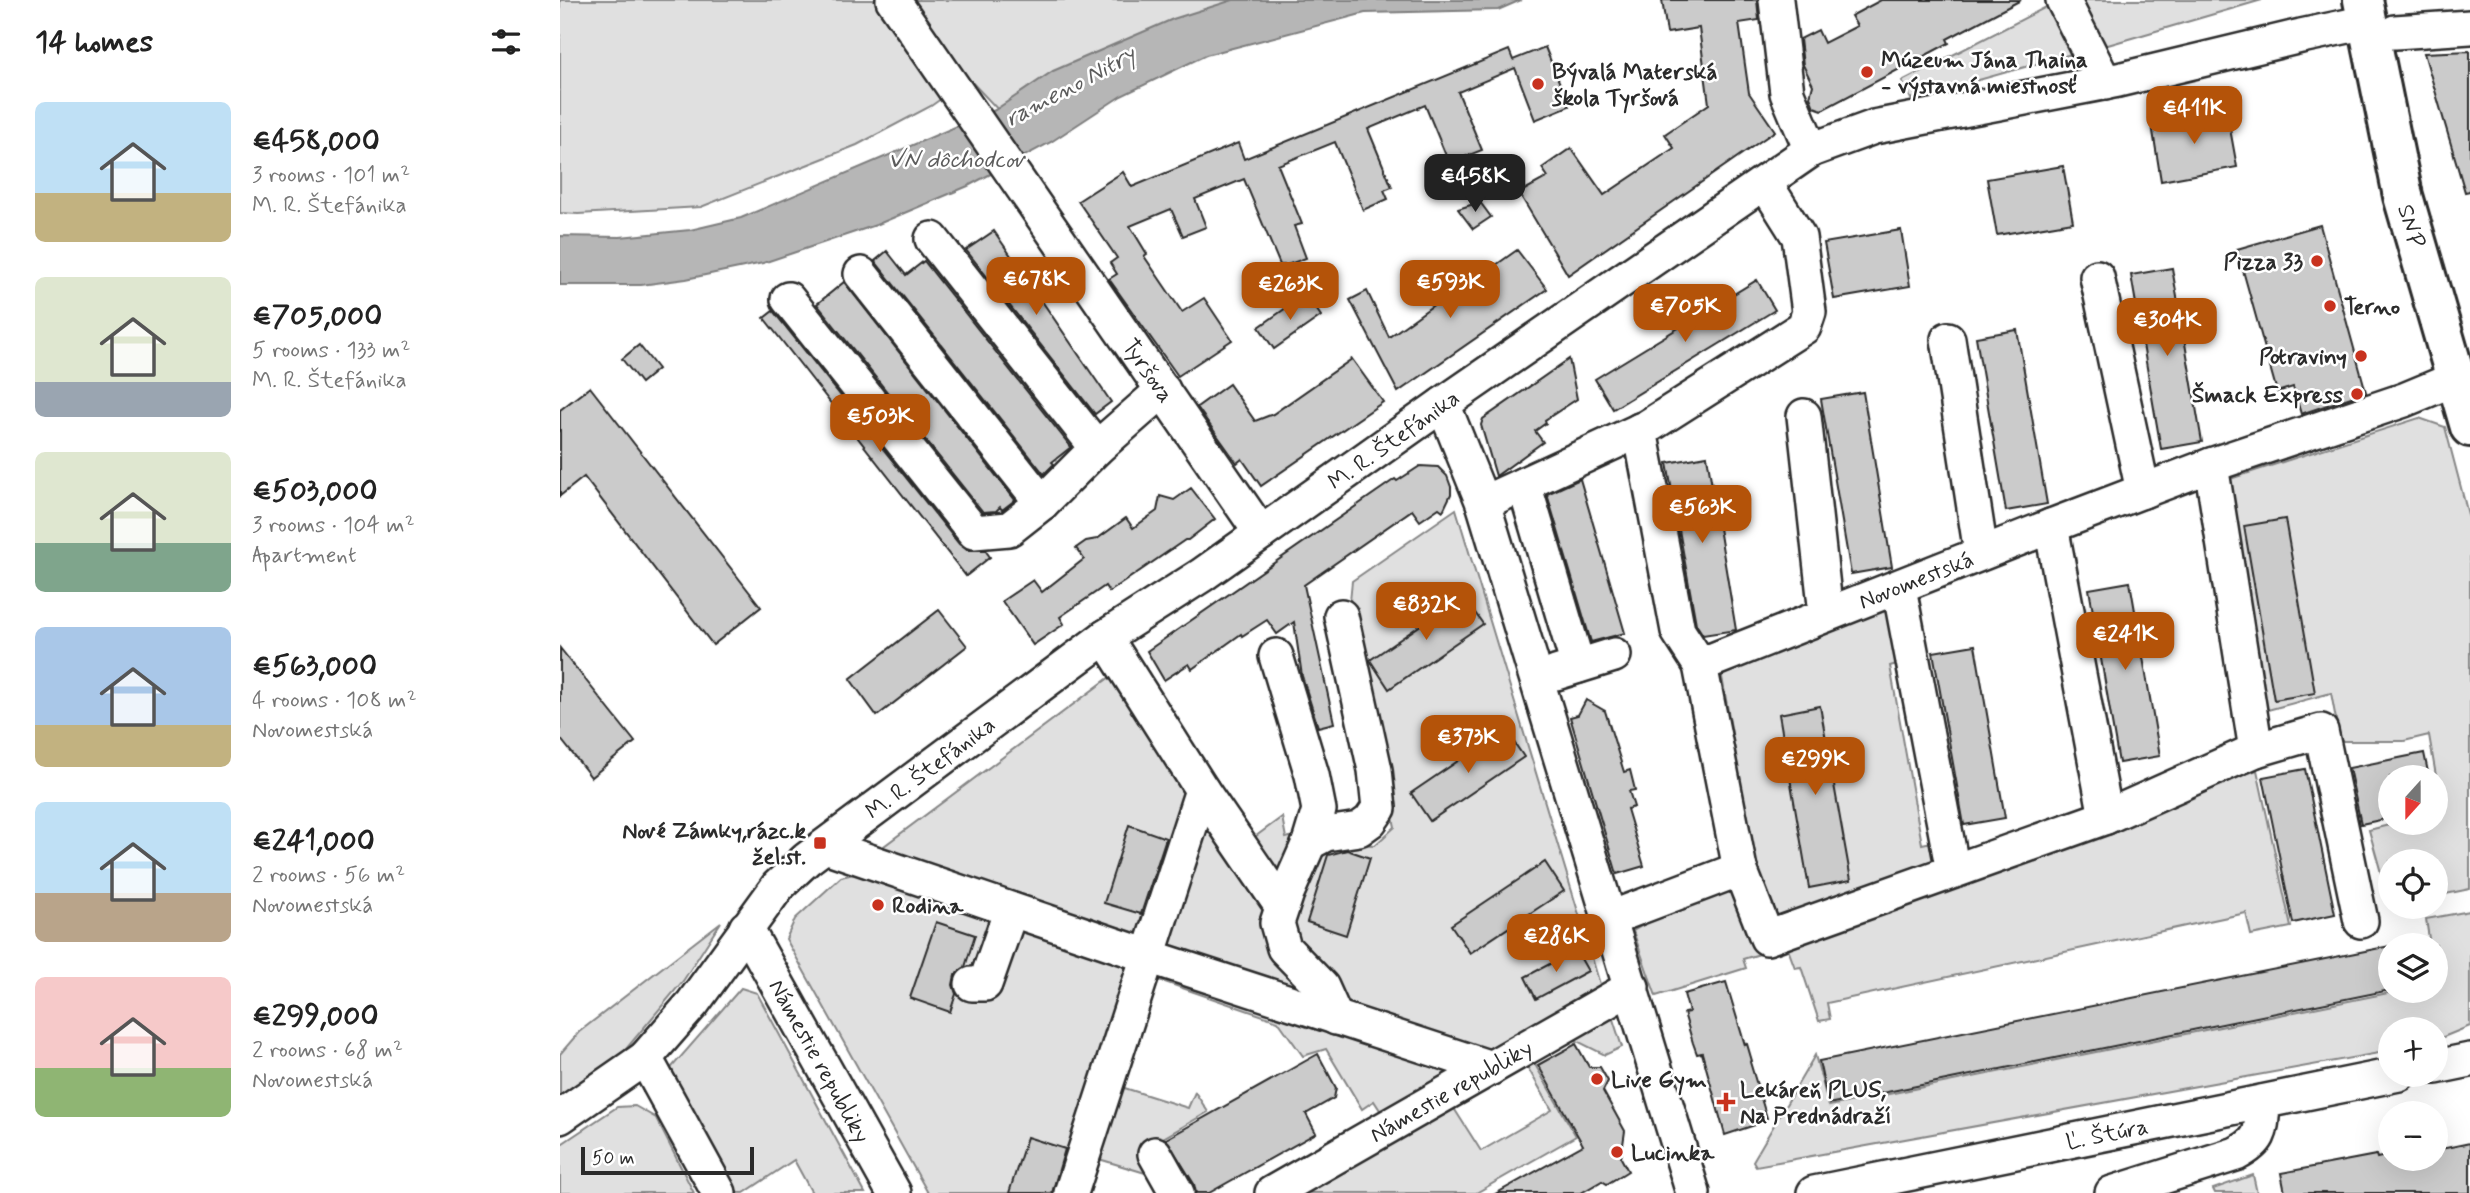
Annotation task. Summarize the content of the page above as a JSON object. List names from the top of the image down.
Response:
{
  "streets": {
    "main road": ["SNP"],
    "street": [
      "Tyršova",
      "M. R. Štefánika",
      "Novomestská",
      "Námestie republiky",
      "Ľ. Štúra"
    ]
  },
  "crossings": [
    ["SNP", "M. R. Štefánika"],
    ["SNP", "Novomestská"],
    ["Tyršova", "M. R. Štefánika"],
    ["M. R. Štefánika", "Námestie republiky"]
  ],
  "water": ["rameno Nitry", "VN dôchodcov"],
  "places": {
    "other": [
      "Múzeum Jána Thaina - výstavná miestnosť",
      "Bývalá Materská škola Tyršová",
      "Pizza 33",
      "Terno",
      "Potraviny",
      "Šmack Express",
      "Rodina",
      "Live Gym",
      "Lucinka"
    ],
    "transit": ["Nové Zámky,rázc.k žel.st."],
    "health": ["Lekáreň PLUS, Na Prednádraží"]
  },
  "scale_bar": "50 m",
  "north": "bottom",
  "page": {
    "heading": "14 homes",
    "list": [
      {
        "name": "€458,000",
        "note": "3 rooms · 101 m² · M. R. Štefánika"
      },
      {
        "name": "€705,000",
        "note": "5 rooms · 133 m² · M. R. Štefánika"
      },
      {
        "name": "€503,000",
        "note": "3 rooms · 104 m² · Apartment"
      },
      {
        "name": "€563,000",
        "note": "4 rooms · 108 m² · Novomestská"
      },
      {
        "name": "€241,000",
        "note": "2 rooms · 56 m² · Novomestská"
      },
      {
        "name": "€299,000",
        "note": "2 rooms · 68 m² · Novomestská"
      }
    ],
    "price": [
      "€411K",
      "€458K",
      "€678K",
      "€593K",
      "€263K",
      "€705K",
      "€304K",
      "€503K",
      "€563K",
      "€832K",
      "€241K",
      "€373K",
      "€299K",
      "€286K"
    ],
    "map_buttons": ["+", "−"],
    "scale": "50 m"
  }
}
